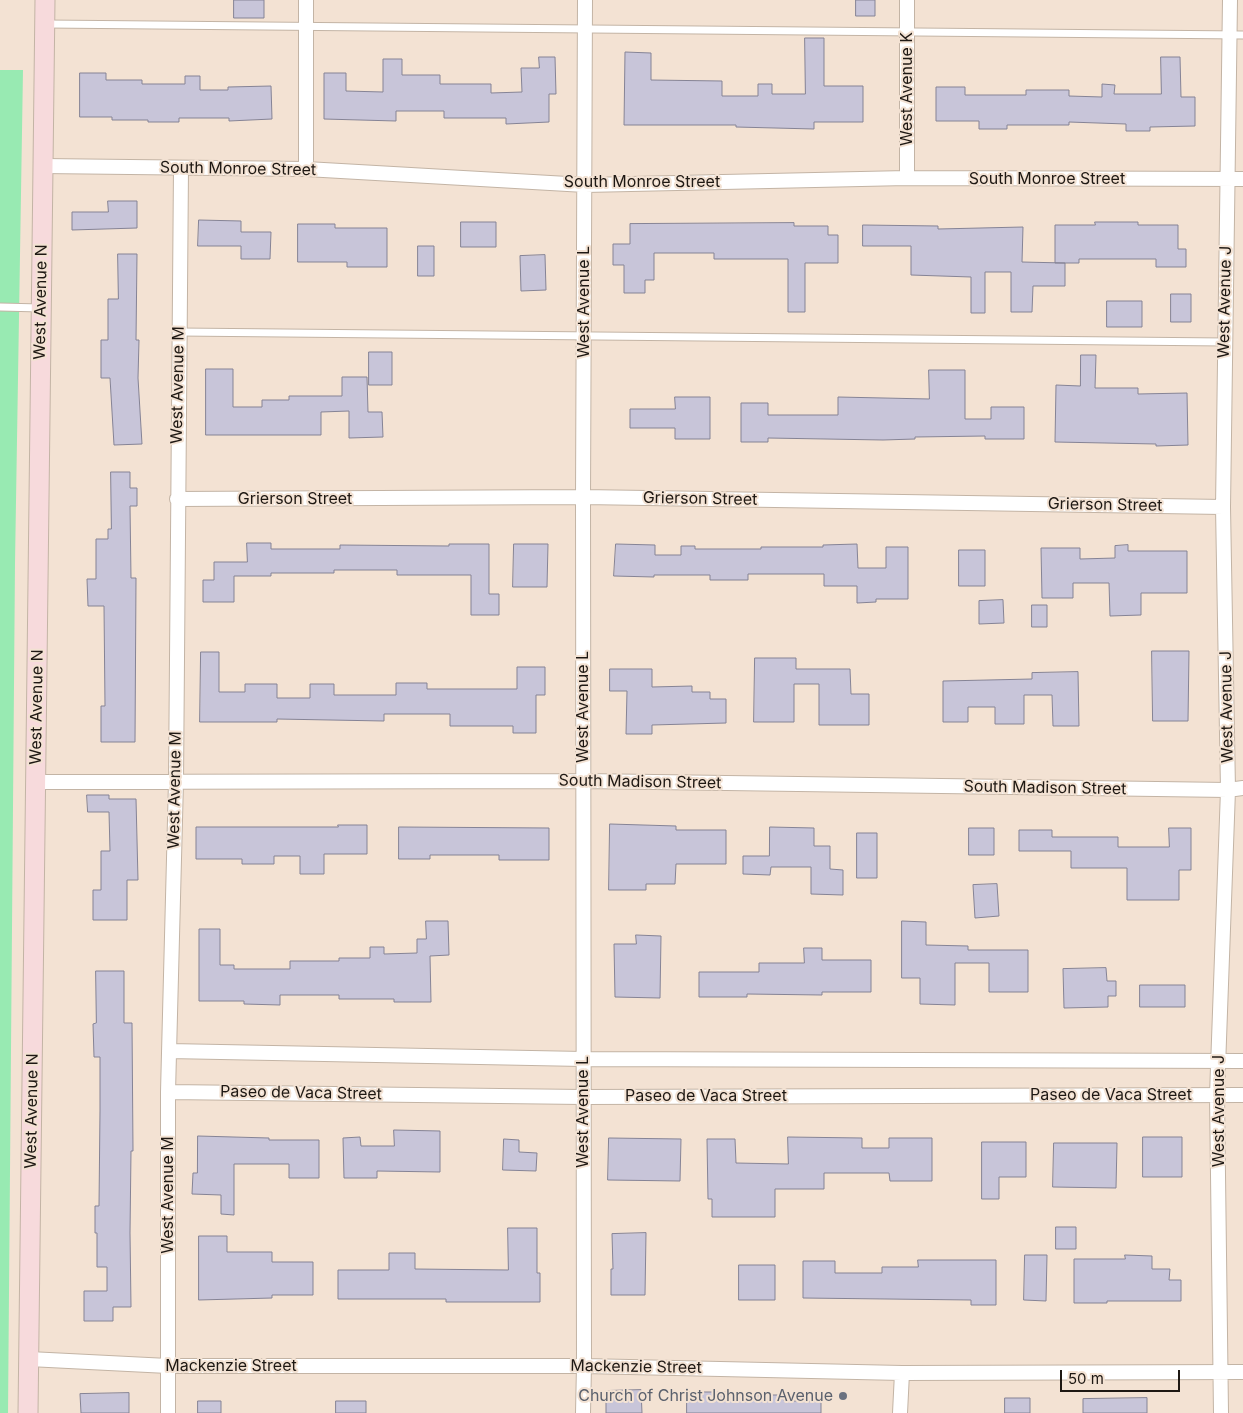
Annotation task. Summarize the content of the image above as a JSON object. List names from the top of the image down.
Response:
{
  "streets": {
    "main road": ["West Avenue N"],
    "street": [
      "West Avenue K",
      "South Monroe Street",
      "West Avenue L",
      "West Avenue J",
      "West Avenue M",
      "Grierson Street",
      "South Madison Street",
      "Paseo de Vaca Street",
      "Mackenzie Street"
    ]
  },
  "crossings": [
    ["West Avenue K", "South Monroe Street"],
    ["South Monroe Street", "West Avenue N"],
    ["South Monroe Street", "West Avenue L"],
    ["South Monroe Street", "West Avenue J"],
    ["South Monroe Street", "West Avenue M"],
    ["West Avenue N", "South Madison Street"],
    ["West Avenue N", "Mackenzie Street"],
    ["West Avenue L", "Grierson Street"],
    ["West Avenue L", "South Madison Street"],
    ["West Avenue L", "Paseo de Vaca Street"],
    ["West Avenue L", "Mackenzie Street"],
    ["West Avenue J", "Grierson Street"],
    ["West Avenue J", "South Madison Street"],
    ["West Avenue J", "Paseo de Vaca Street"],
    ["West Avenue J", "Mackenzie Street"],
    ["West Avenue M", "Grierson Street"],
    ["West Avenue M", "South Madison Street"],
    ["West Avenue M", "Paseo de Vaca Street"],
    ["West Avenue M", "Mackenzie Street"]
  ],
  "places": ["Church of Christ Johnson Avenue"],
  "scale_bar": "50 m"
}
